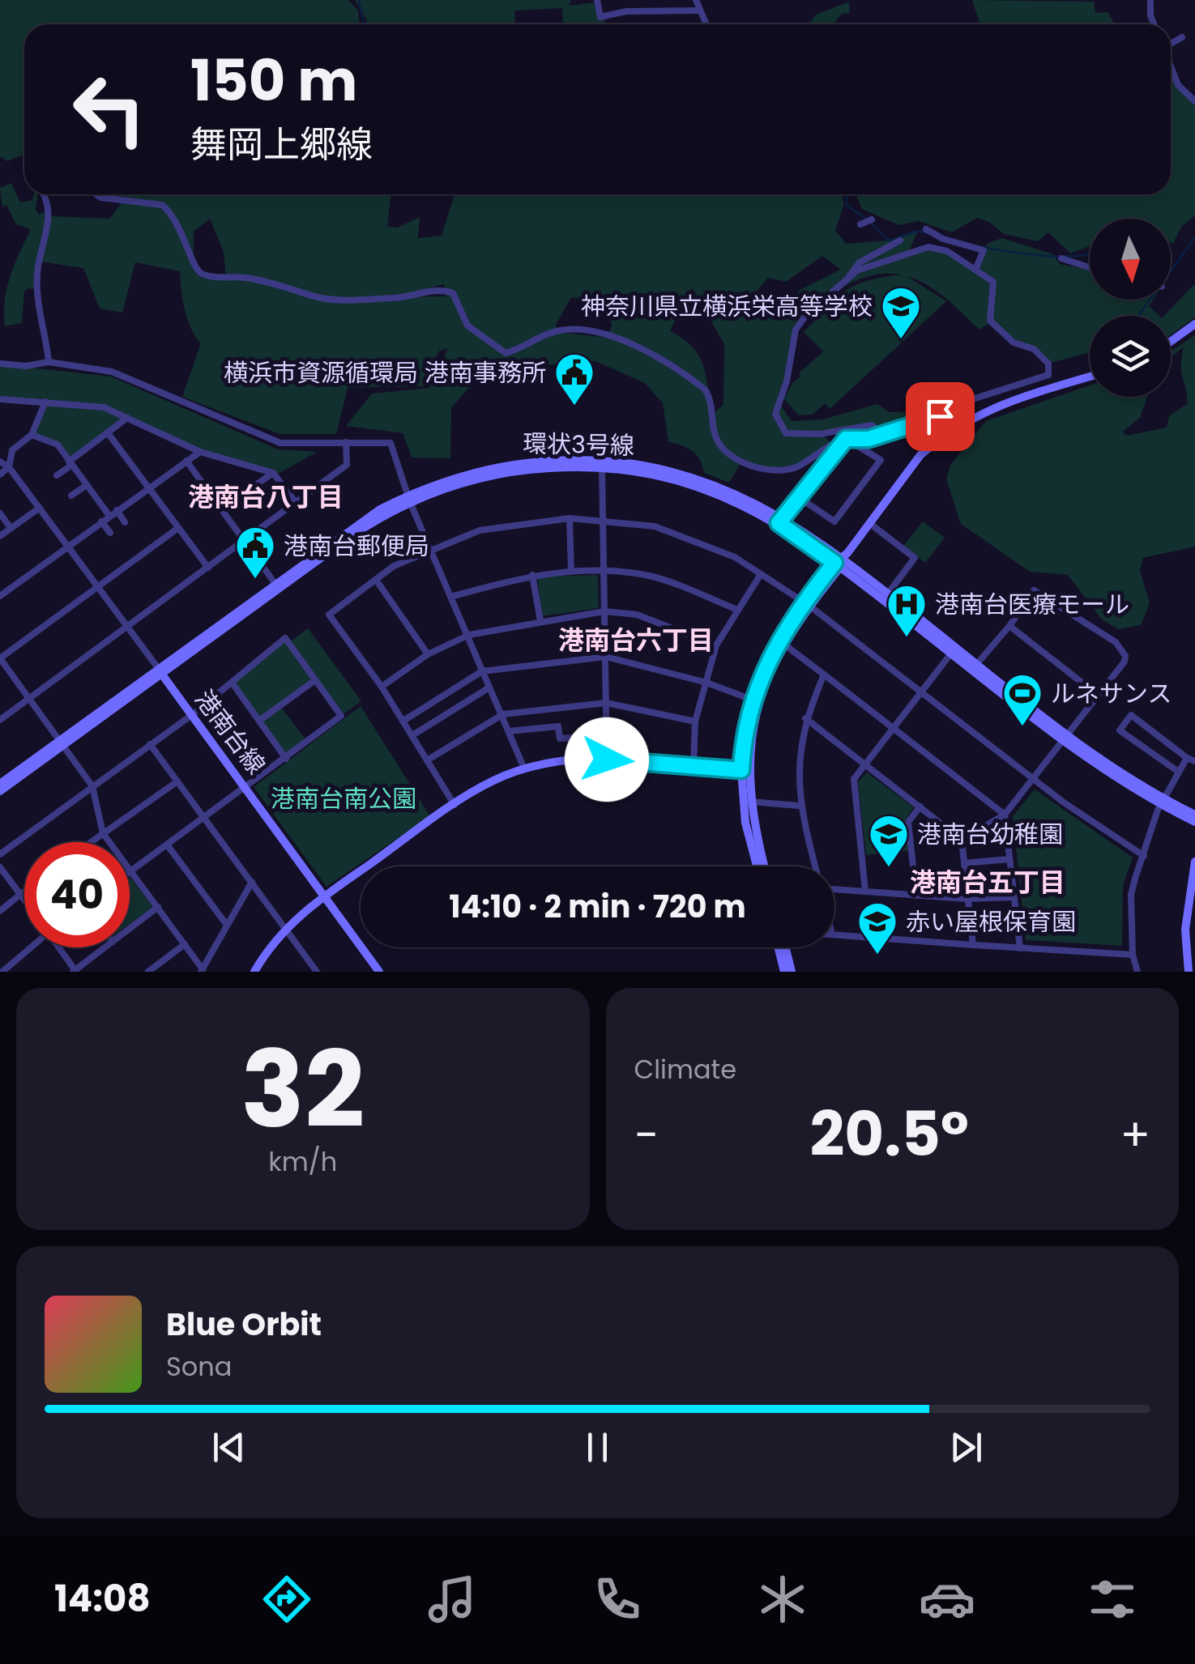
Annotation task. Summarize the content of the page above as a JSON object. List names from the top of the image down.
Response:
{
  "streets": {
    "street": ["環状3号線", "港南台線"]
  },
  "crossings": [
    ["環状3号線", "港南台線"]
  ],
  "districts": ["港南台八丁目", "港南台六丁目", "港南台五丁目"],
  "parks": ["港南台南公園"],
  "places": {
    "school or university": ["神奈川県立横浜栄高等学校", "港南台幼稚園", "赤い屋根保育園"],
    "public building": ["横浜市資源循環局 港南事務所", "港南台郵便局"],
    "hospital": ["港南台医療モール"],
    "sports": ["ルネサンス"]
  },
  "north": "bottom",
  "page": {
    "turn": ["150 m", "舞岡上郷線"],
    "limit": "40",
    "trip": "14:10 · 2 min · 720 m",
    "tile": [
      ["32", "km/h"],
      "Climate"
    ],
    "heat": ["−", "20.5°", "+"],
    "song": ["Blue Orbit", "Sona"],
    "tabs": "14:08"
  }
}
